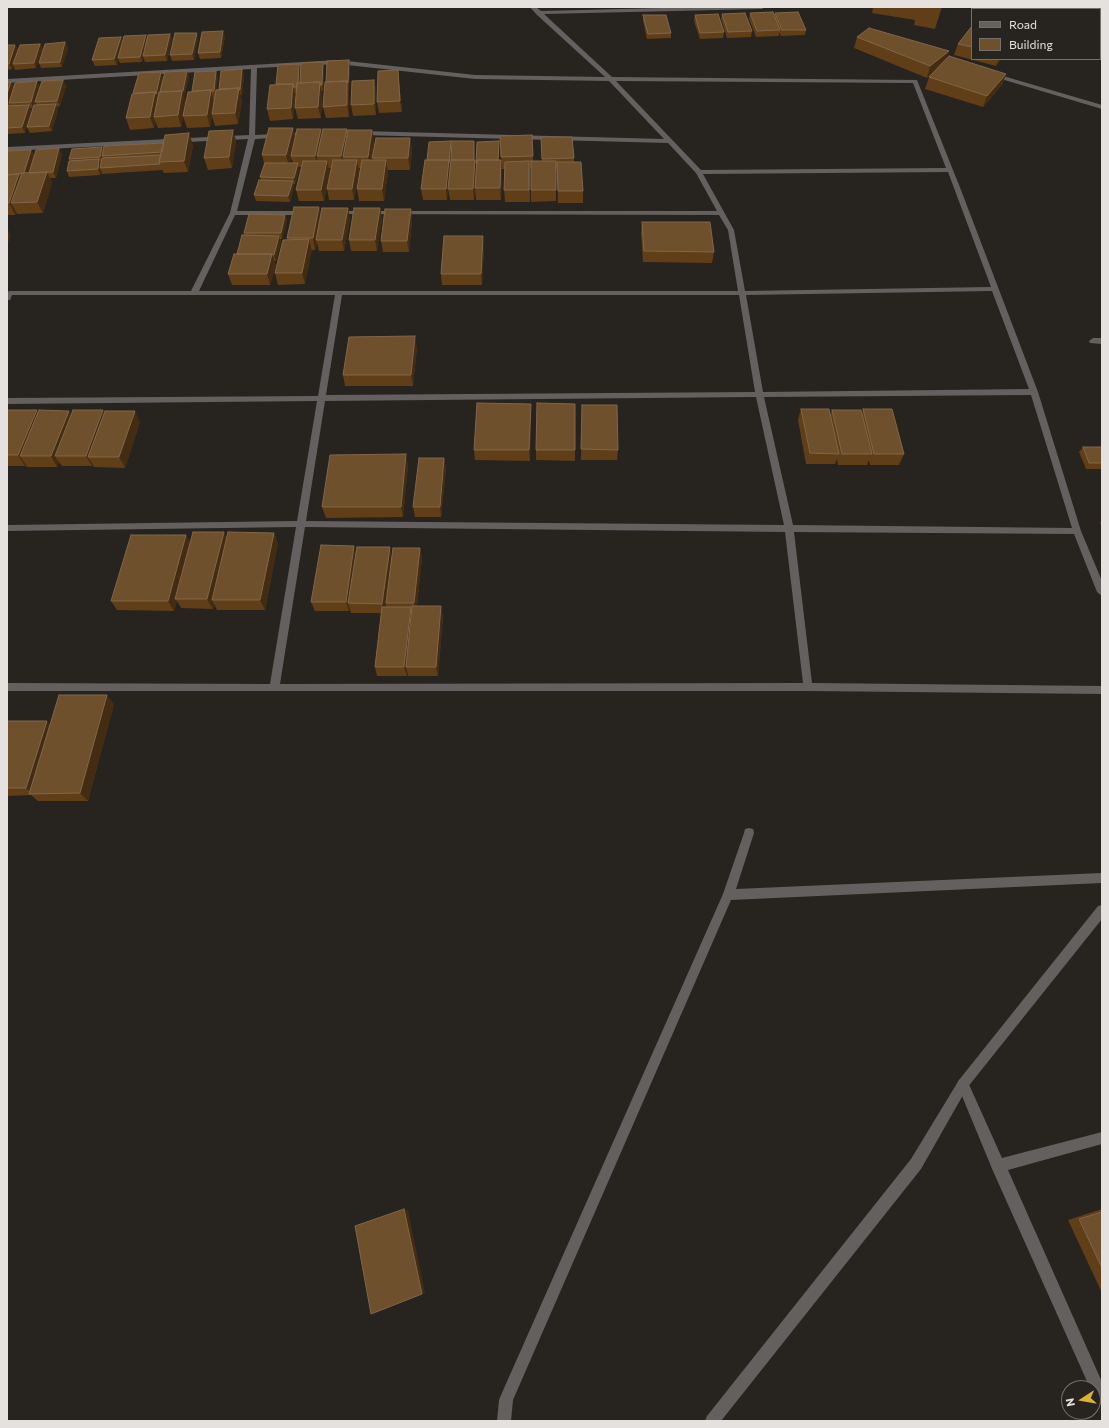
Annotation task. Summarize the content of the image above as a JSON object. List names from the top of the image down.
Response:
{
  "legend": ["Road", "Building"],
  "north": "left"
}
